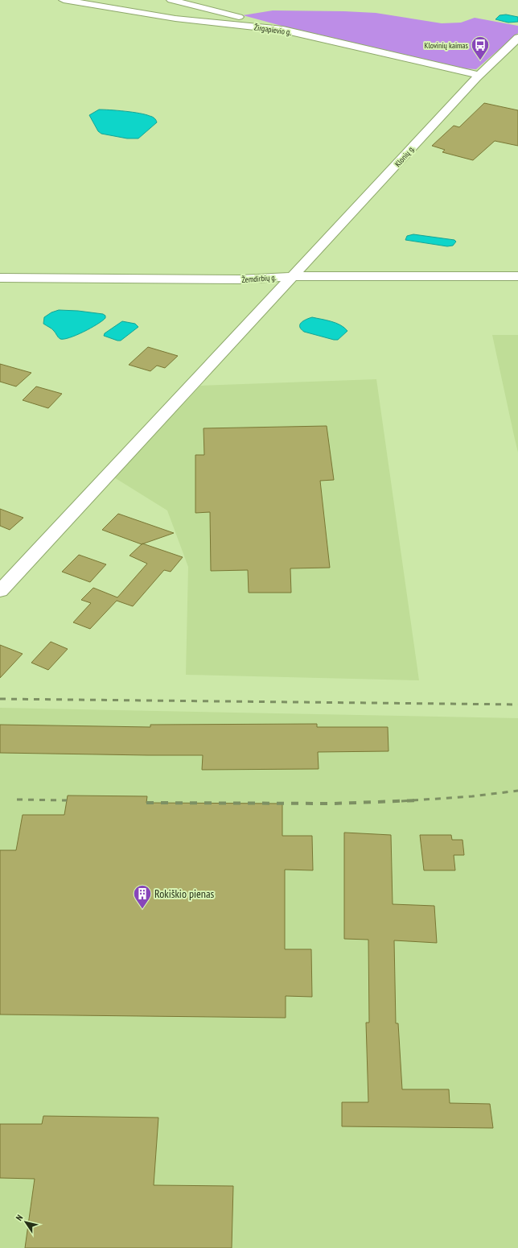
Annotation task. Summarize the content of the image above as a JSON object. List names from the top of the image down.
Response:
{
  "streets": {
    "street": ["Žirgapievio g.", "Klonių g.", "Žemdirbių g."]
  },
  "crossings": [
    ["Žirgapievio g.", "Klonių g."],
    ["Klonių g.", "Žemdirbių g."]
  ],
  "places": {
    "bus stop": ["Klovinių kaimas"],
    "building": ["Rokiškio pienas"]
  },
  "north": "top left"
}
